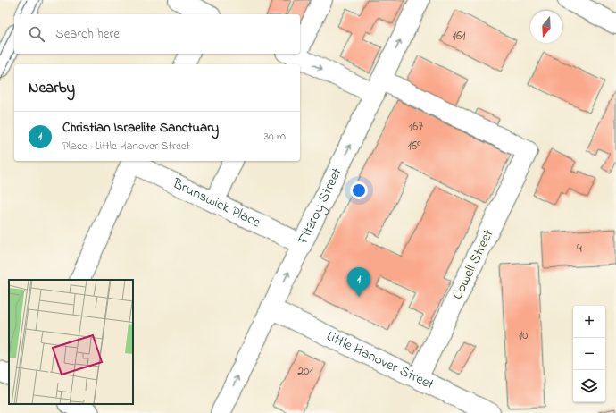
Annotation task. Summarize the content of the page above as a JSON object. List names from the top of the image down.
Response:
{
  "streets": {
    "street": [
      "Brunswick Place",
      "Fitzroy Street",
      "Cowell Street",
      "Little Hanover Street"
    ]
  },
  "crossings": [
    ["Brunswick Place", "Fitzroy Street"],
    ["Fitzroy Street", "Cowell Street"],
    ["Fitzroy Street", "Little Hanover Street"],
    ["Cowell Street", "Little Hanover Street"]
  ],
  "one_way": ["Fitzroy Street"],
  "house_numbers": [
    "161",
    "167",
    "169",
    "4",
    "10",
    "201"
  ],
  "north": "bottom",
  "page": {
    "search": "Search here",
    "heading": "Nearby",
    "list": [
      {
        "mark": "1",
        "name": "Christian Israelite Sanctuary",
        "note": "Place · Little Hanover Street",
        "value": "30 m"
      }
    ],
    "pins": "1",
    "map_buttons": ["+", "−"]
  }
}
